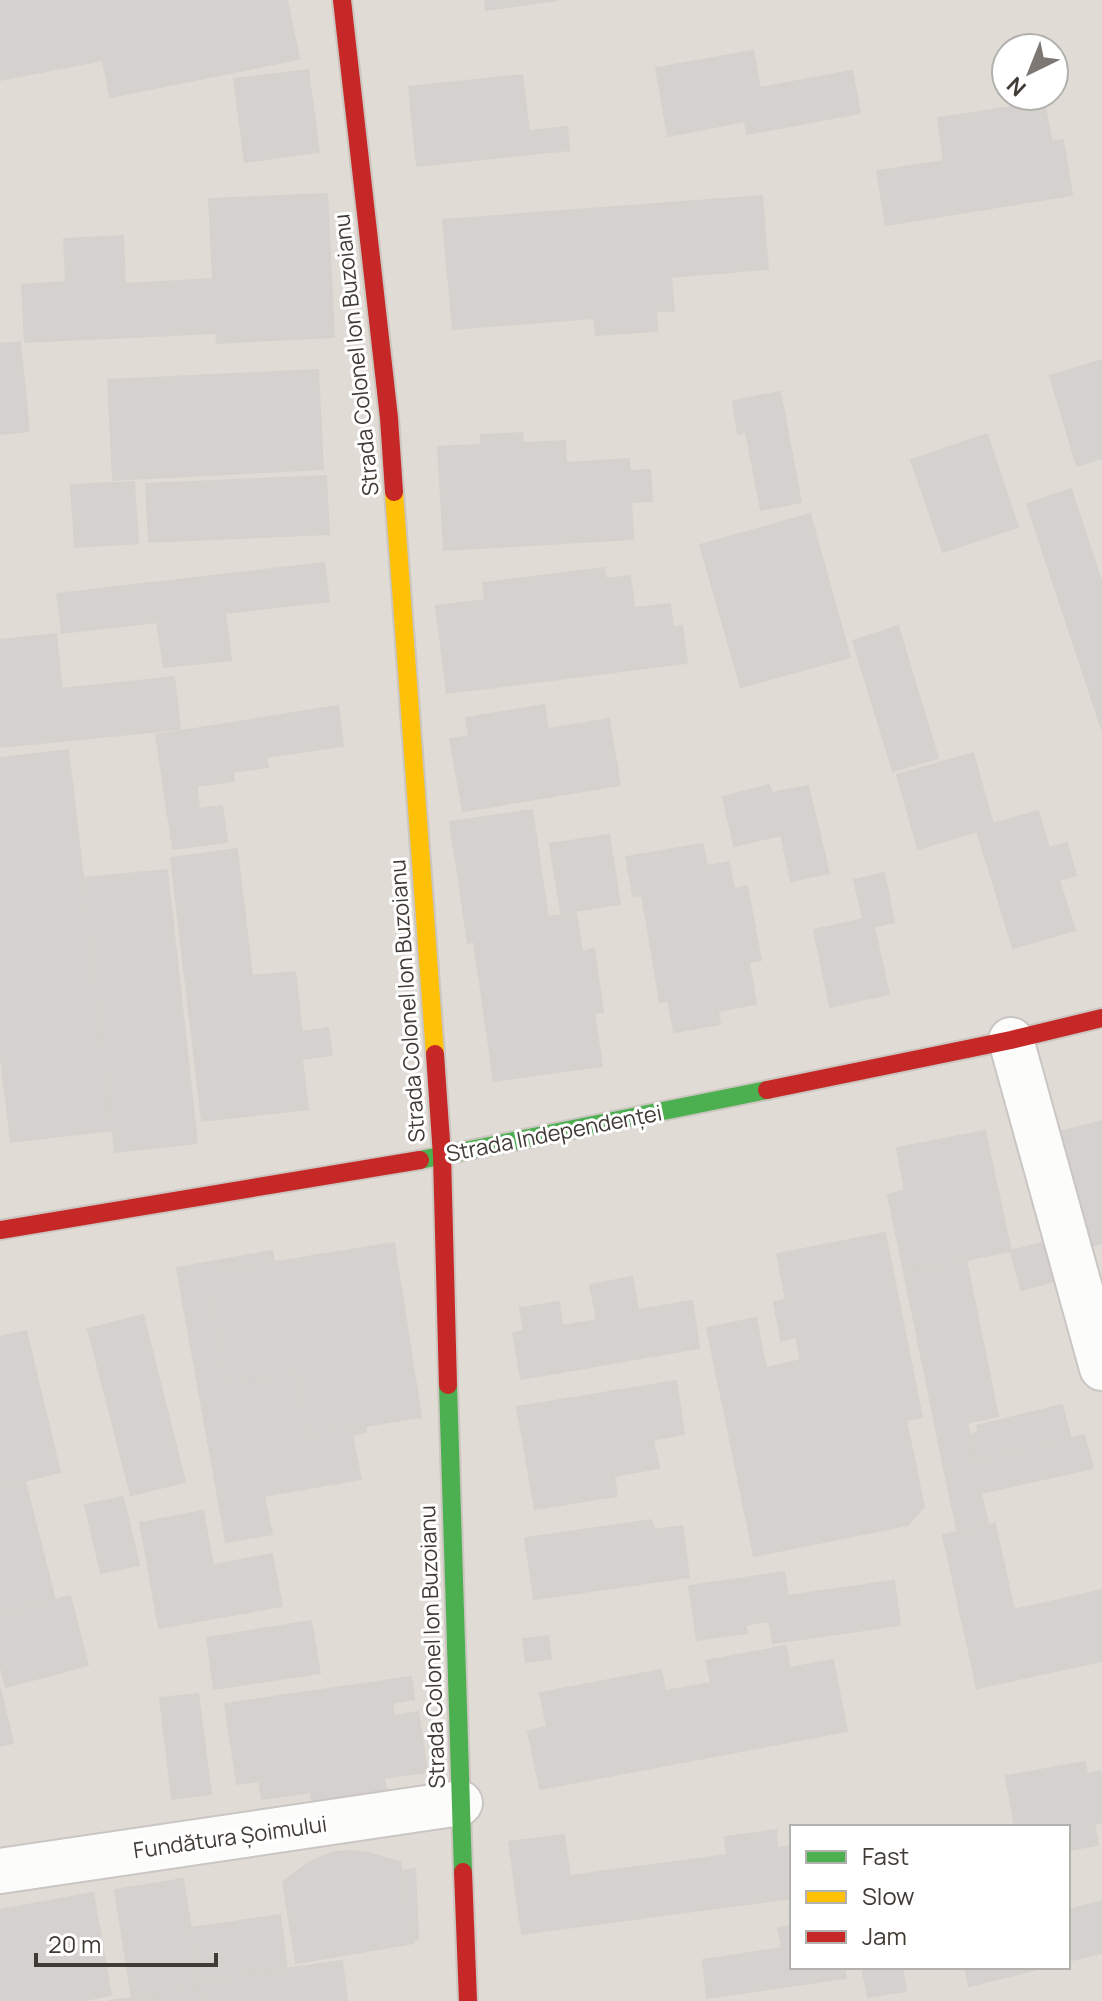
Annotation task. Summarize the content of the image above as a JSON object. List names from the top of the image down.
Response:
{
  "streets": {
    "street": ["Strada Colonel Ion Buzoianu", "Strada Independenței", "Fundătura Șoimului"]
  },
  "crossings": [
    ["Strada Colonel Ion Buzoianu", "Strada Independenței"],
    ["Strada Colonel Ion Buzoianu", "Fundătura Șoimului"]
  ],
  "legend": ["Fast", "Slow", "Jam"],
  "scale_bar": "20 m",
  "north": "bottom left"
}
